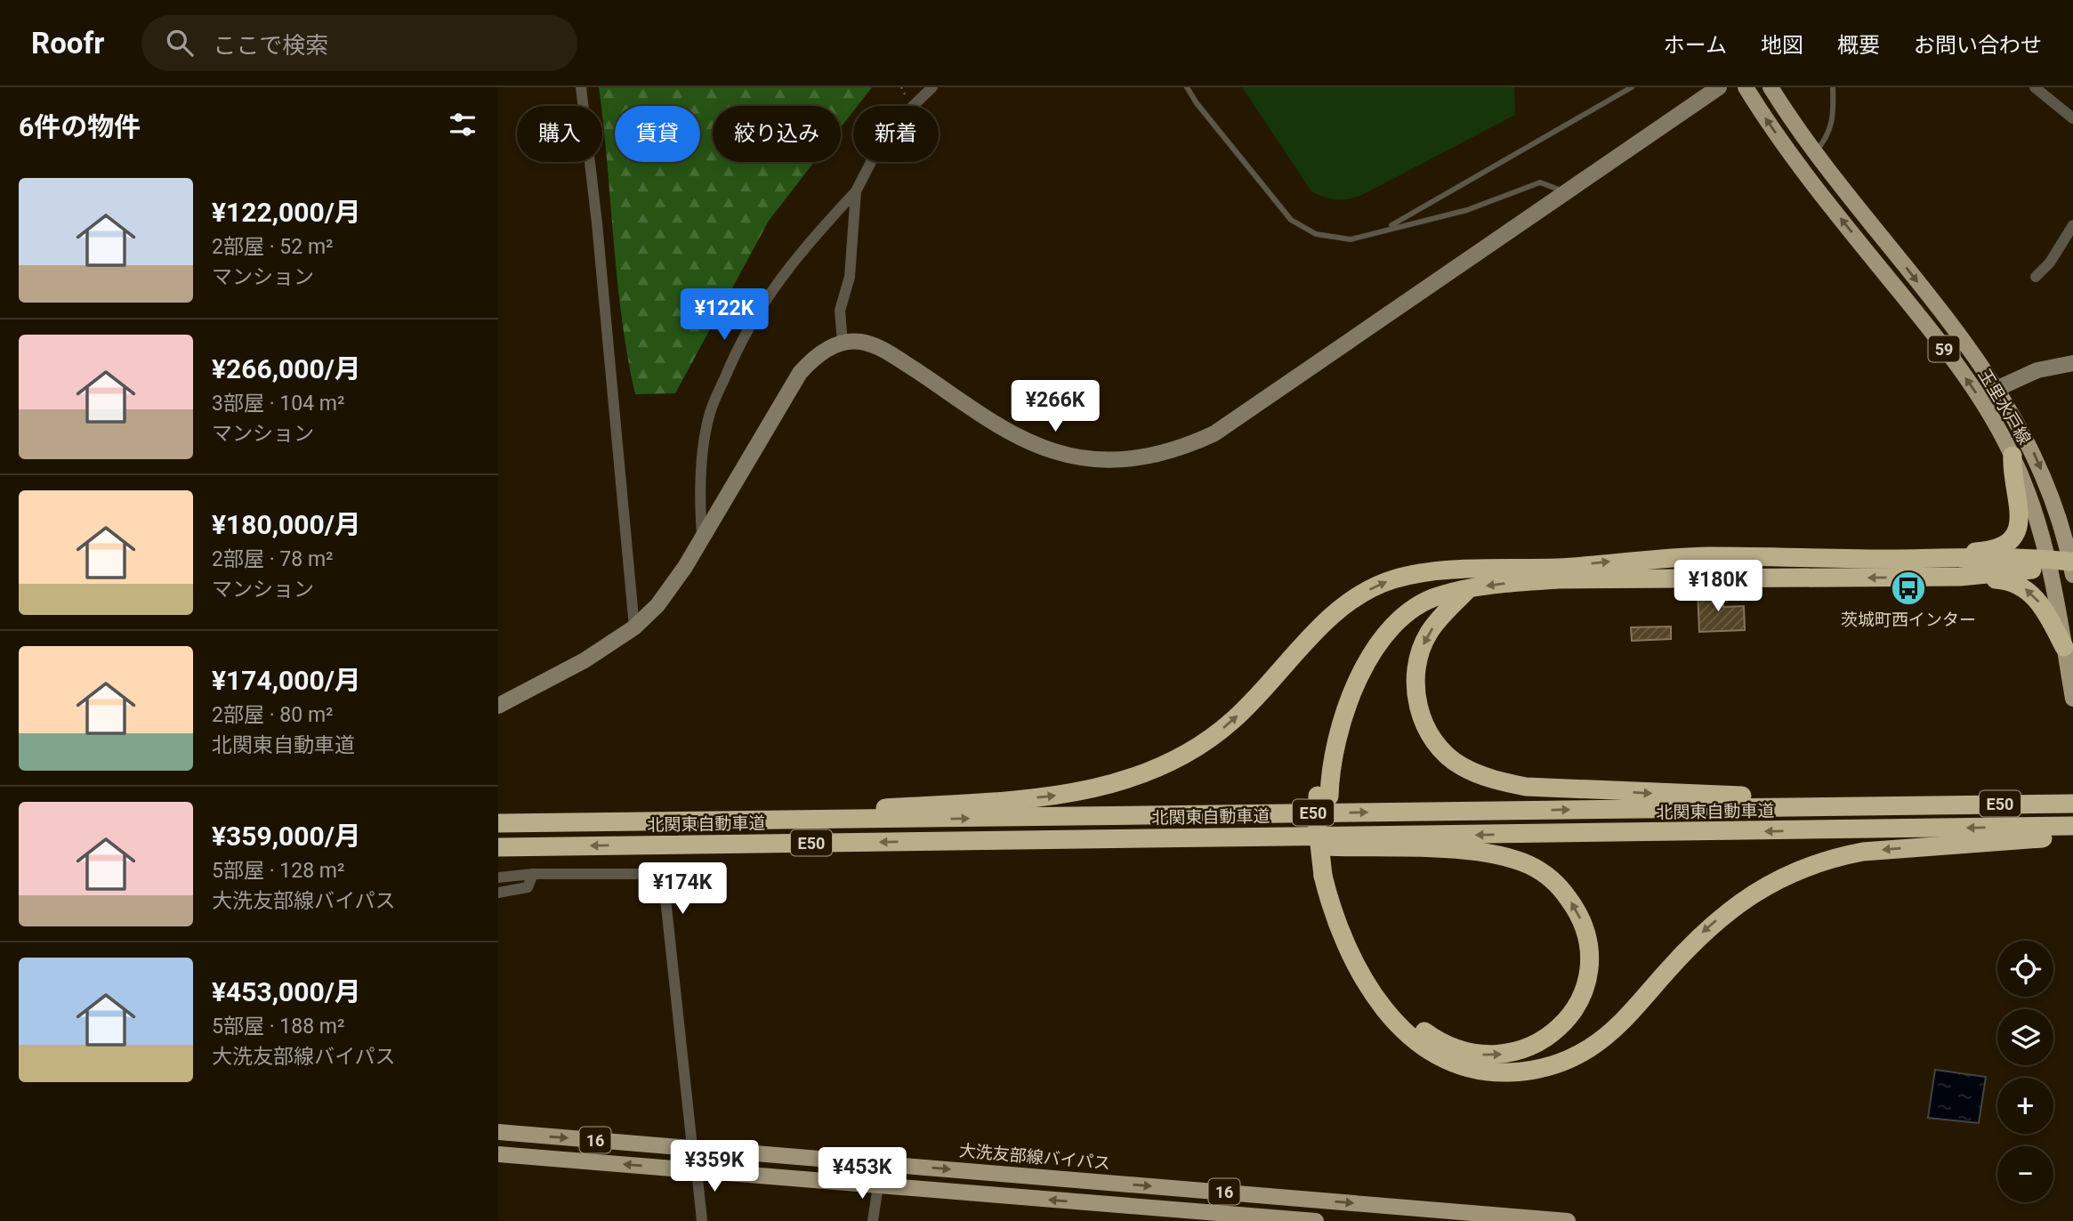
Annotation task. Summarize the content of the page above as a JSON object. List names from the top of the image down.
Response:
{
  "streets": {
    "highway": ["E50", "北関東自動車道"],
    "main road": [
      "59",
      "玉里水戸線",
      "16",
      "大洗友部線バイパス"
    ]
  },
  "places": {
    "bus stop": ["茨城町西インター"]
  },
  "page": {
    "header": "Roofr",
    "search": "ここで検索",
    "nav": [
      "ホーム",
      "地図",
      "概要",
      "お問い合わせ"
    ],
    "heading": "6件の物件",
    "chip": [
      "購入",
      "賃貸",
      "絞り込み",
      "新着"
    ],
    "list": [
      {
        "name": "¥122,000/月",
        "note": "2部屋 · 52 m² · マンション"
      },
      {
        "name": "¥266,000/月",
        "note": "3部屋 · 104 m² · マンション"
      },
      {
        "name": "¥180,000/月",
        "note": "2部屋 · 78 m² · マンション"
      },
      {
        "name": "¥174,000/月",
        "note": "2部屋 · 80 m² · 北関東自動車道"
      },
      {
        "name": "¥359,000/月",
        "note": "5部屋 · 128 m² · 大洗友部線バイパス"
      },
      {
        "name": "¥453,000/月",
        "note": "5部屋 · 188 m² · 大洗友部線バイパス"
      }
    ],
    "price": [
      "¥122K",
      "¥266K",
      "¥180K",
      "¥174K",
      "¥359K",
      "¥453K"
    ],
    "map_buttons": ["+", "−"]
  }
}
